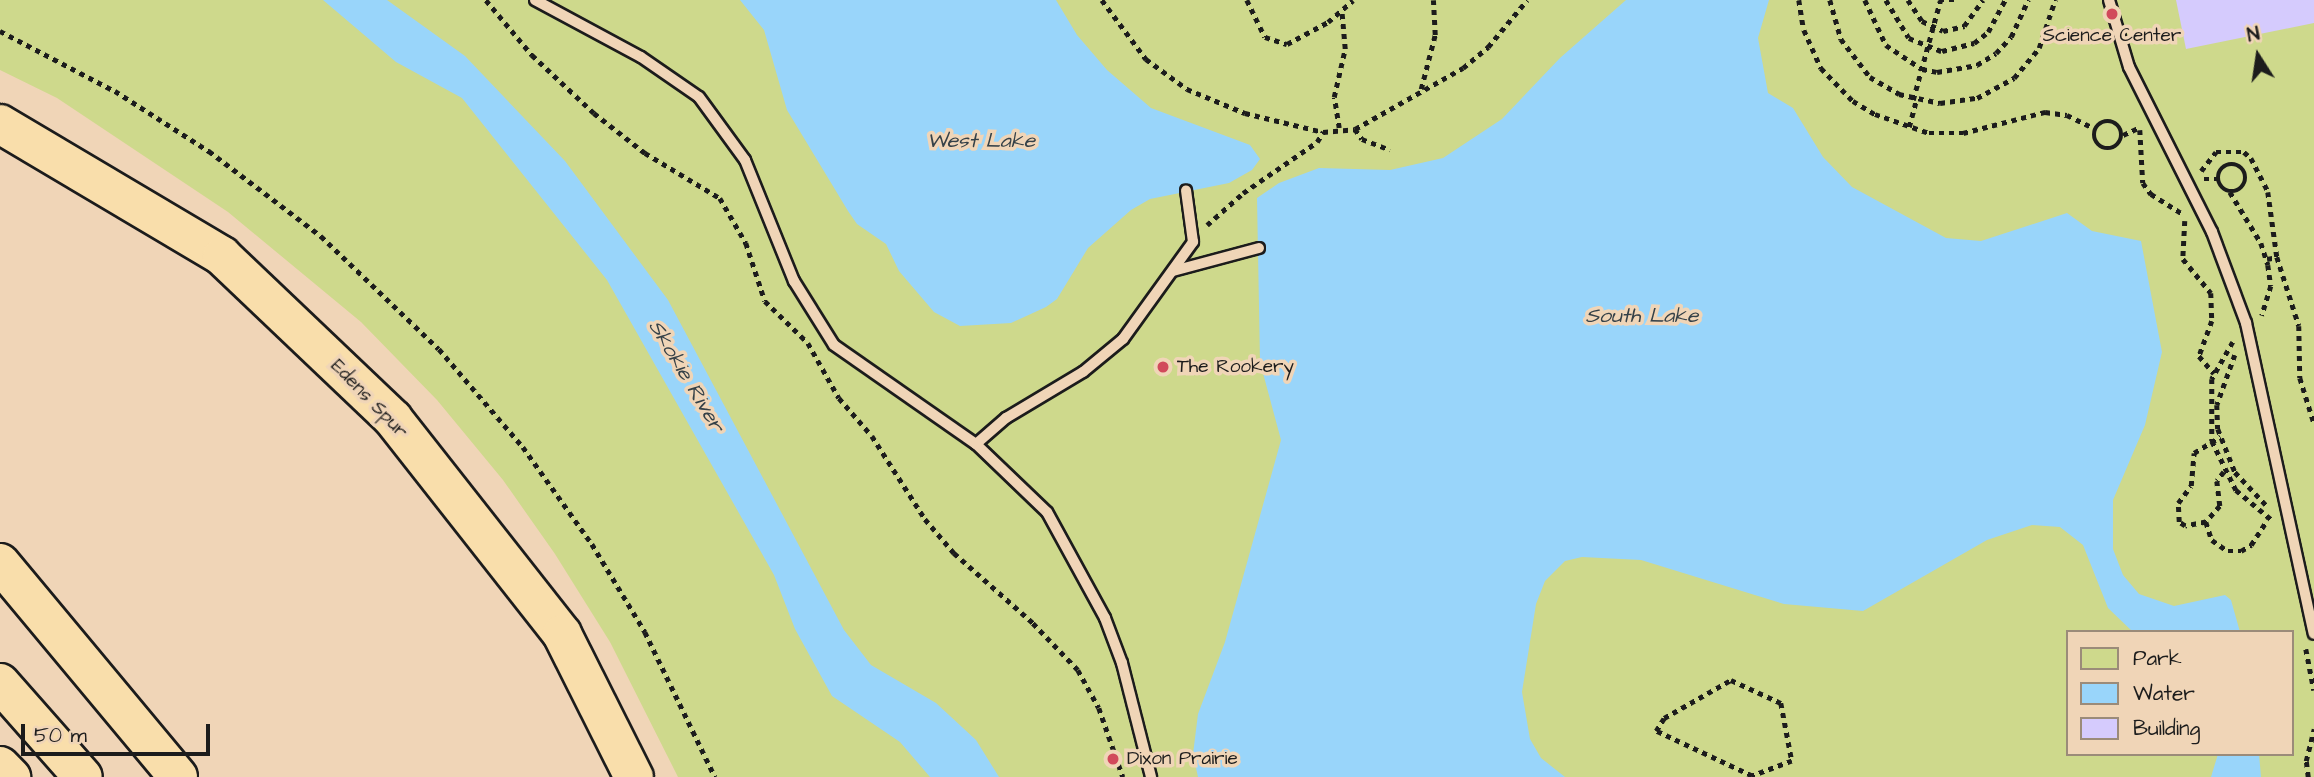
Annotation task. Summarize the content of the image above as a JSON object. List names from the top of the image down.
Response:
{
  "streets": {
    "highway": ["Edens Spur"]
  },
  "water": ["West Lake", "South Lake", "Skokie River"],
  "places": ["Science Center", "The Rookery", "Dixon Prairie"],
  "legend": ["Park", "Water", "Building"],
  "scale_bar": "50 m",
  "north": "top"
}
